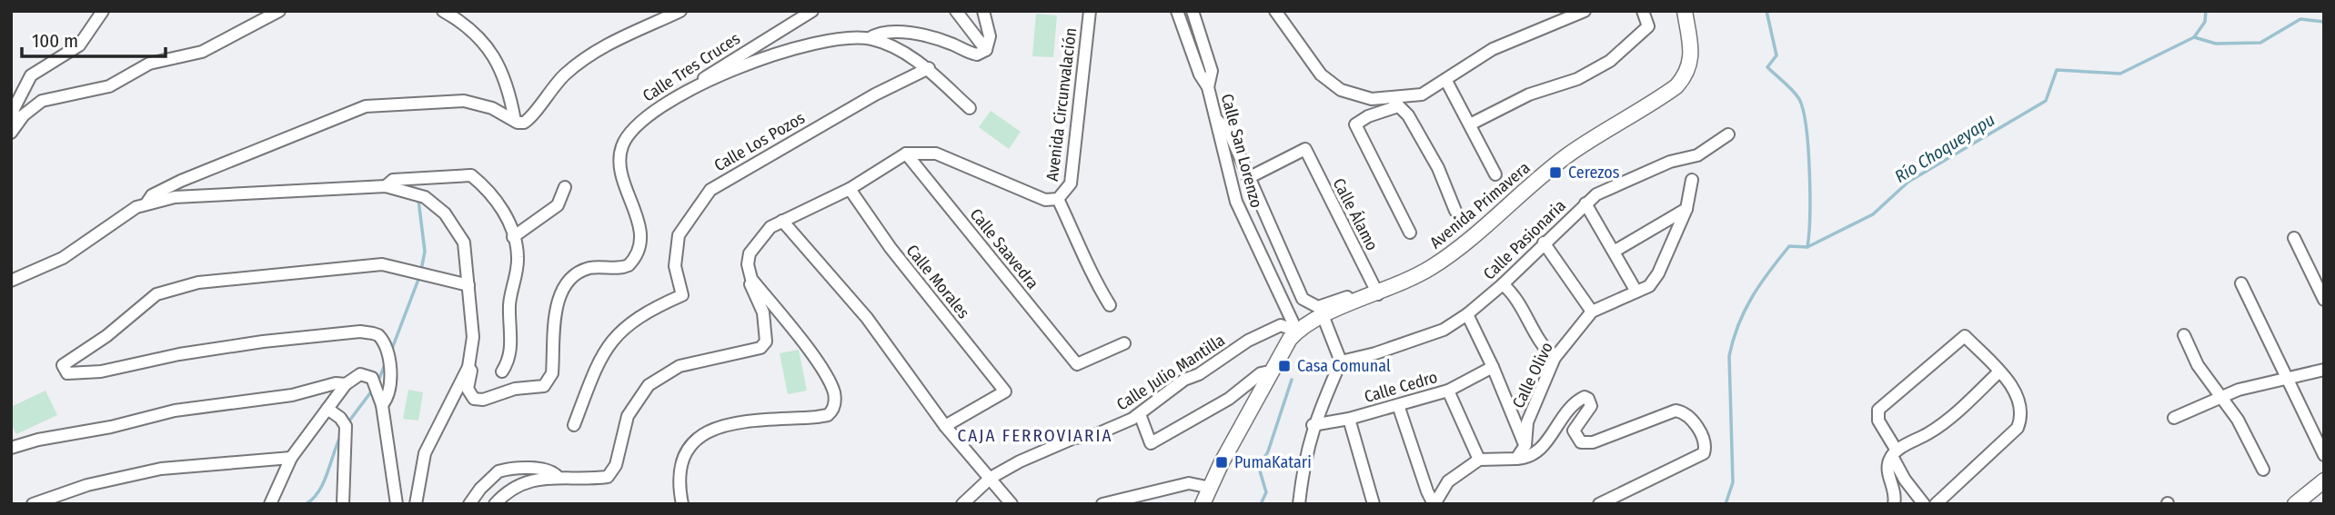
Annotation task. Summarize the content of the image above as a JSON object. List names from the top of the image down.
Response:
{
  "streets": {
    "main road": ["Avenida Primavera"],
    "street": [
      "Calle Tres Cruces",
      "Avenida Circunvalación",
      "Calle Los Pozos",
      "Calle San Lorenzo",
      "Calle Álamo",
      "Calle Pasionaria",
      "Calle Saavedra",
      "Calle Morales",
      "Calle Julio Mantilla",
      "Calle Olivo",
      "Calle Cedro"
    ]
  },
  "crossings": [
    ["Avenida Circunvalación", "Calle Saavedra"],
    ["Calle San Lorenzo", "Avenida Primavera"],
    ["Calle San Lorenzo", "Calle Julio Mantilla"],
    ["Avenida Primavera", "Calle Álamo"],
    ["Avenida Primavera", "Calle Julio Mantilla"]
  ],
  "districts": ["CAJA FERROVIARIA"],
  "water": ["Río Choqueyapu"],
  "places": {
    "transit": ["Cerezos", "Casa Comunal", "PumaKatari"]
  },
  "scale_bar": "100 m"
}
